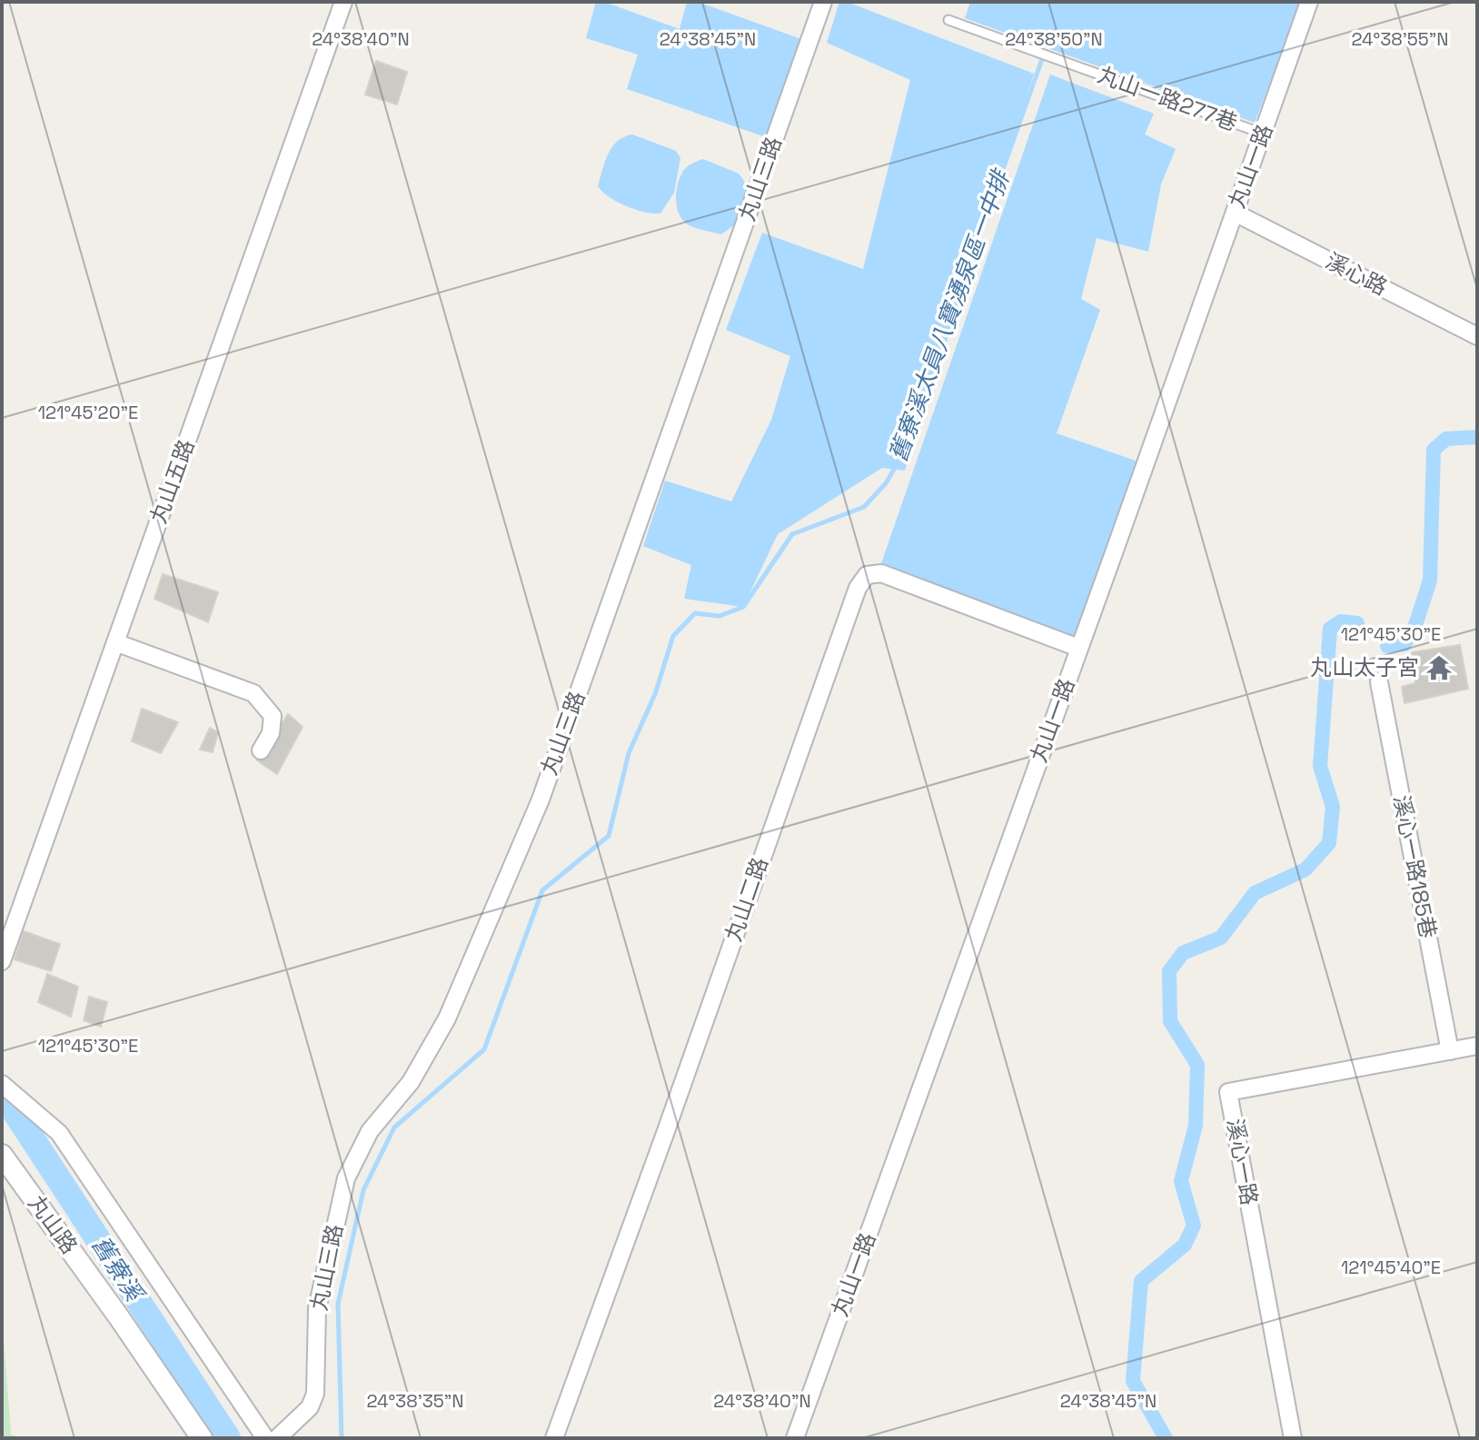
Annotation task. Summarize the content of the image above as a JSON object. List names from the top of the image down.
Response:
{
  "streets": {
    "street": [
      "丸山一路",
      "丸山三路",
      "溪心路",
      "丸山五路",
      "溪心一路185巷",
      "丸山二路",
      "溪心一路",
      "丸山路"
    ],
    "lane": ["丸山一路277巷"]
  },
  "crossings": [
    ["丸山一路277巷", "丸山一路"],
    ["丸山一路", "溪心路"],
    ["丸山一路", "丸山二路"],
    ["溪心一路185巷", "溪心一路"]
  ],
  "water": ["舊寮溪太員八寶湧泉區一中排", "舊寮溪"],
  "places": {
    "temple": ["丸山太子宮"]
  },
  "coordinates": [
    "24°38'40\"N",
    "24°38'45\"N",
    "24°38'50\"N",
    "24°38'55\"N",
    "121°45'20\"E",
    "121°45'30\"E",
    "121°45'40\"E",
    "24°38'35\"N"
  ]
}
